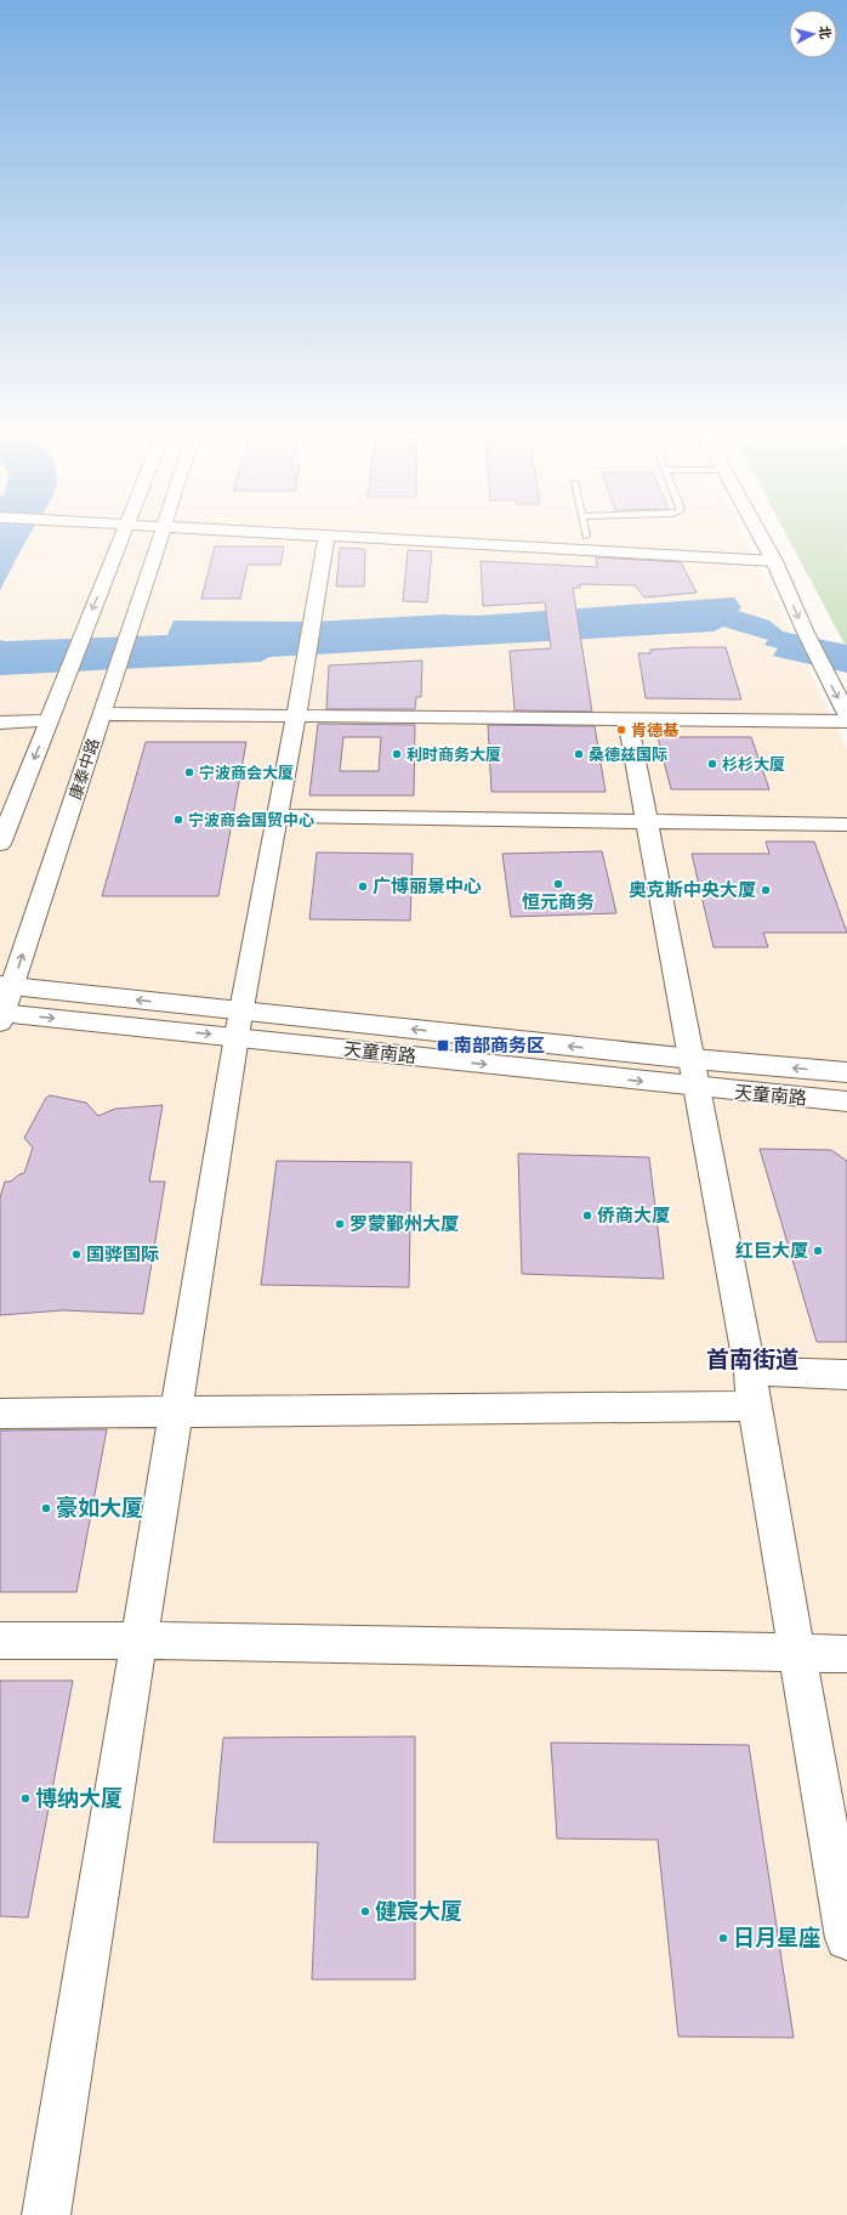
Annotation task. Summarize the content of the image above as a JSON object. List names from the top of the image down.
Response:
{
  "streets": {
    "street": ["康泰中路", "天童南路"]
  },
  "crossings": [
    ["康泰中路", "天童南路"]
  ],
  "districts": ["首南街道"],
  "places": {
    "other": [
      "肯德基",
      "利时商务大厦",
      "桑德兹国际",
      "杉杉大厦",
      "宁波商会大厦",
      "宁波商会国贸中心",
      "恒元商务",
      "广博丽景中心",
      "奥克斯中央大厦",
      "侨商大厦",
      "罗蒙鄞州大厦",
      "红巨大厦",
      "国骅国际",
      "豪如大厦",
      "博纳大厦",
      "健宸大厦",
      "日月星座"
    ],
    "transit": ["南部商务区"]
  },
  "north": "right"
}
